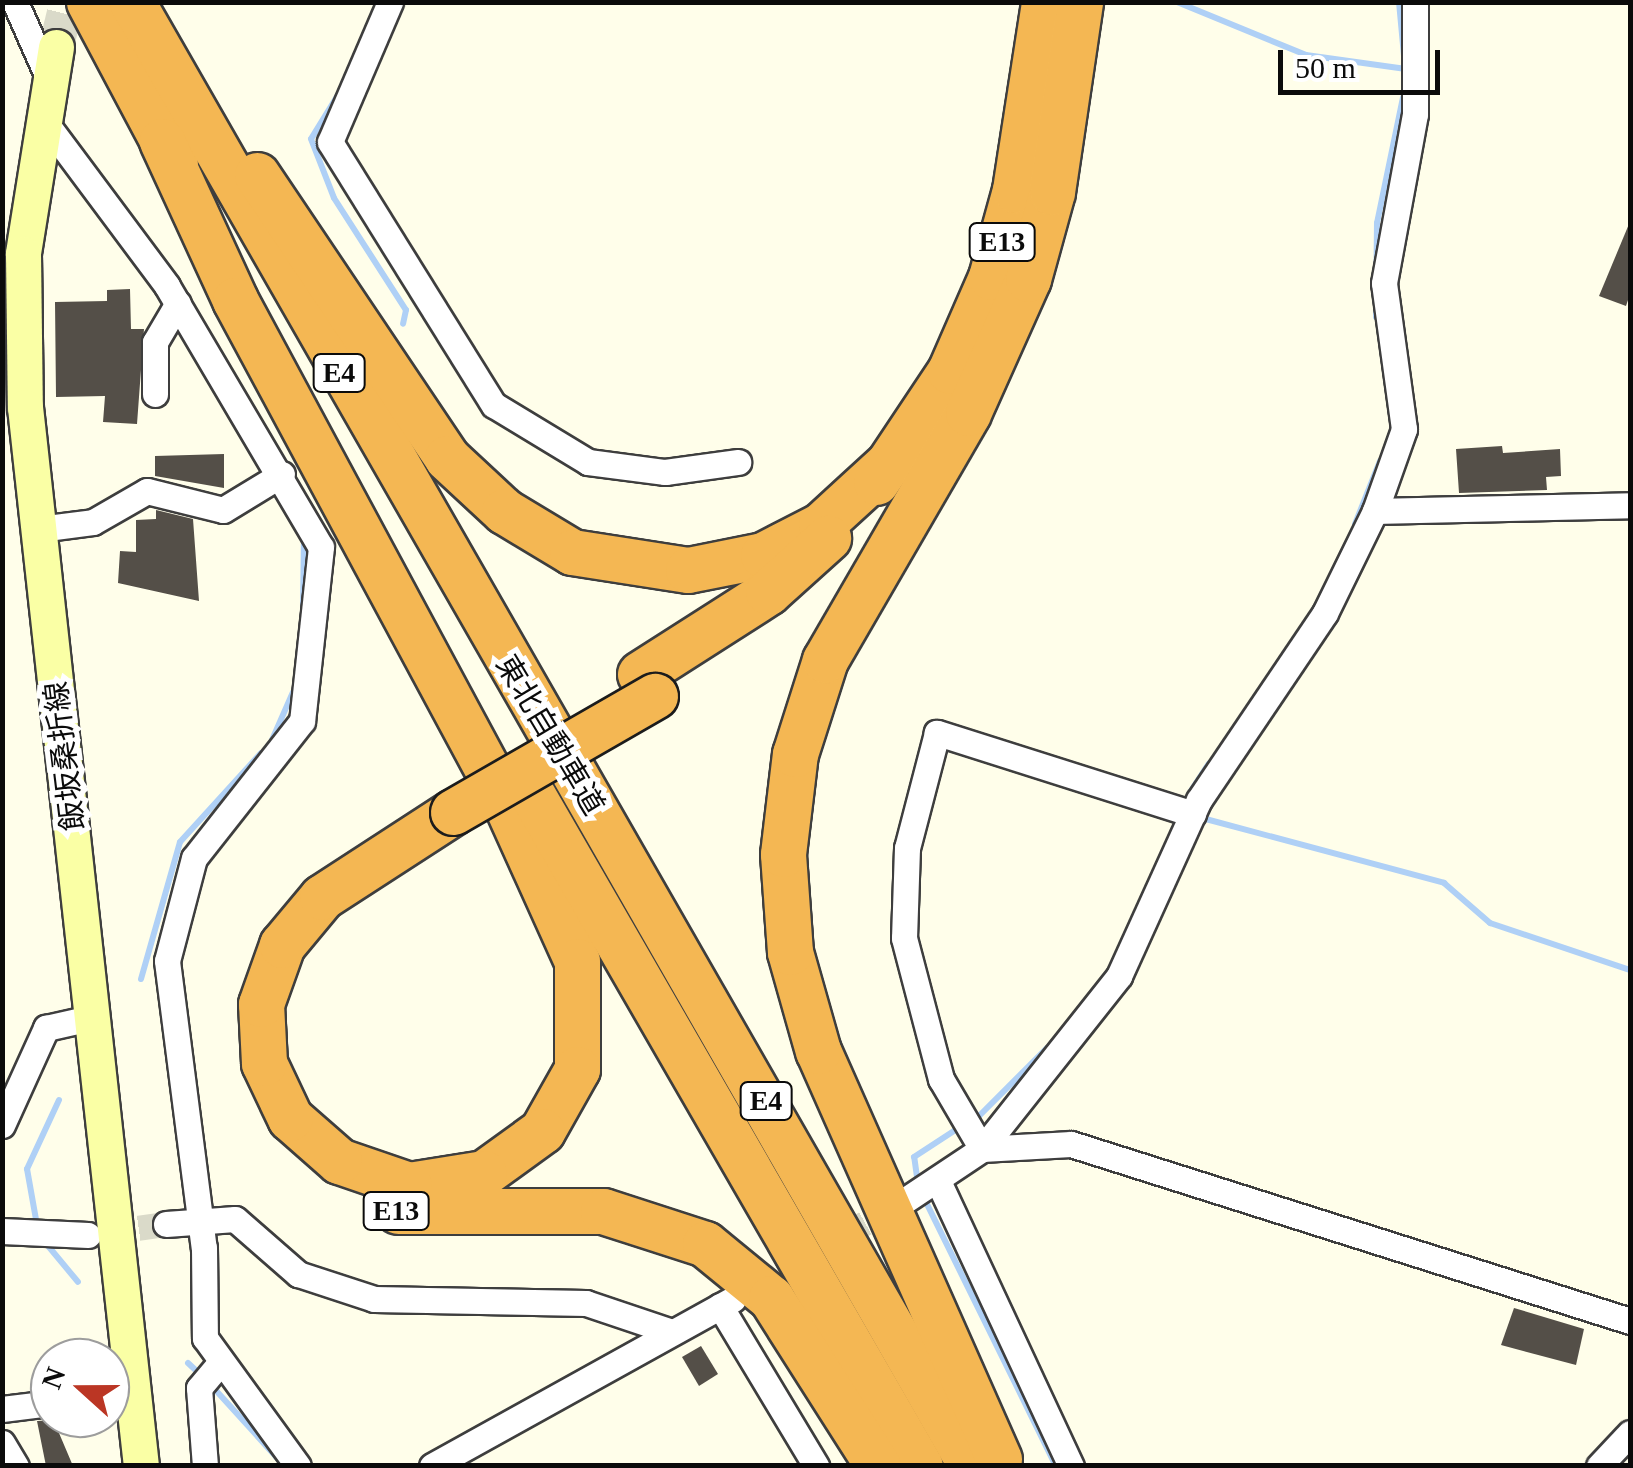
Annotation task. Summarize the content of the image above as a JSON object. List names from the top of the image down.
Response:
{
  "streets": {
    "highway": ["E13", "E4", "東北自動車道"],
    "main road": ["飯坂桑折線"]
  },
  "scale_bar": "50 m",
  "north": "left"
}
